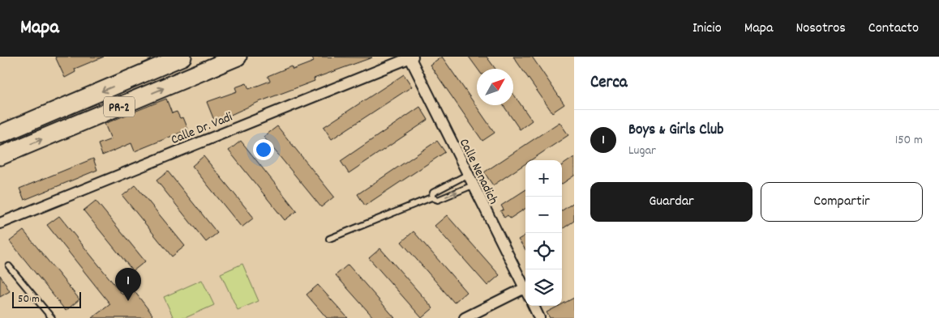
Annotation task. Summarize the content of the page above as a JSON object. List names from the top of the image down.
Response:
{
  "streets": {
    "highway": ["PR-2"],
    "street": ["Calle Dr. Vadi", "Calle Nenadich"]
  },
  "crossings": [
    ["Calle Dr. Vadi", "Calle Nenadich"]
  ],
  "scale_bar": "50 m",
  "north": "top right",
  "page": {
    "header": "Mapa",
    "nav": [
      "Inicio",
      "Mapa",
      "Nosotros",
      "Contacto"
    ],
    "heading": "Cerca",
    "list": [
      {
        "mark": "1",
        "name": "Boys & Girls Club",
        "note": "Lugar",
        "value": "150 m"
      }
    ],
    "map_buttons": ["+", "−"],
    "buttons": ["Guardar", "Compartir"],
    "pins": "1",
    "scale": "50 m"
  }
}
